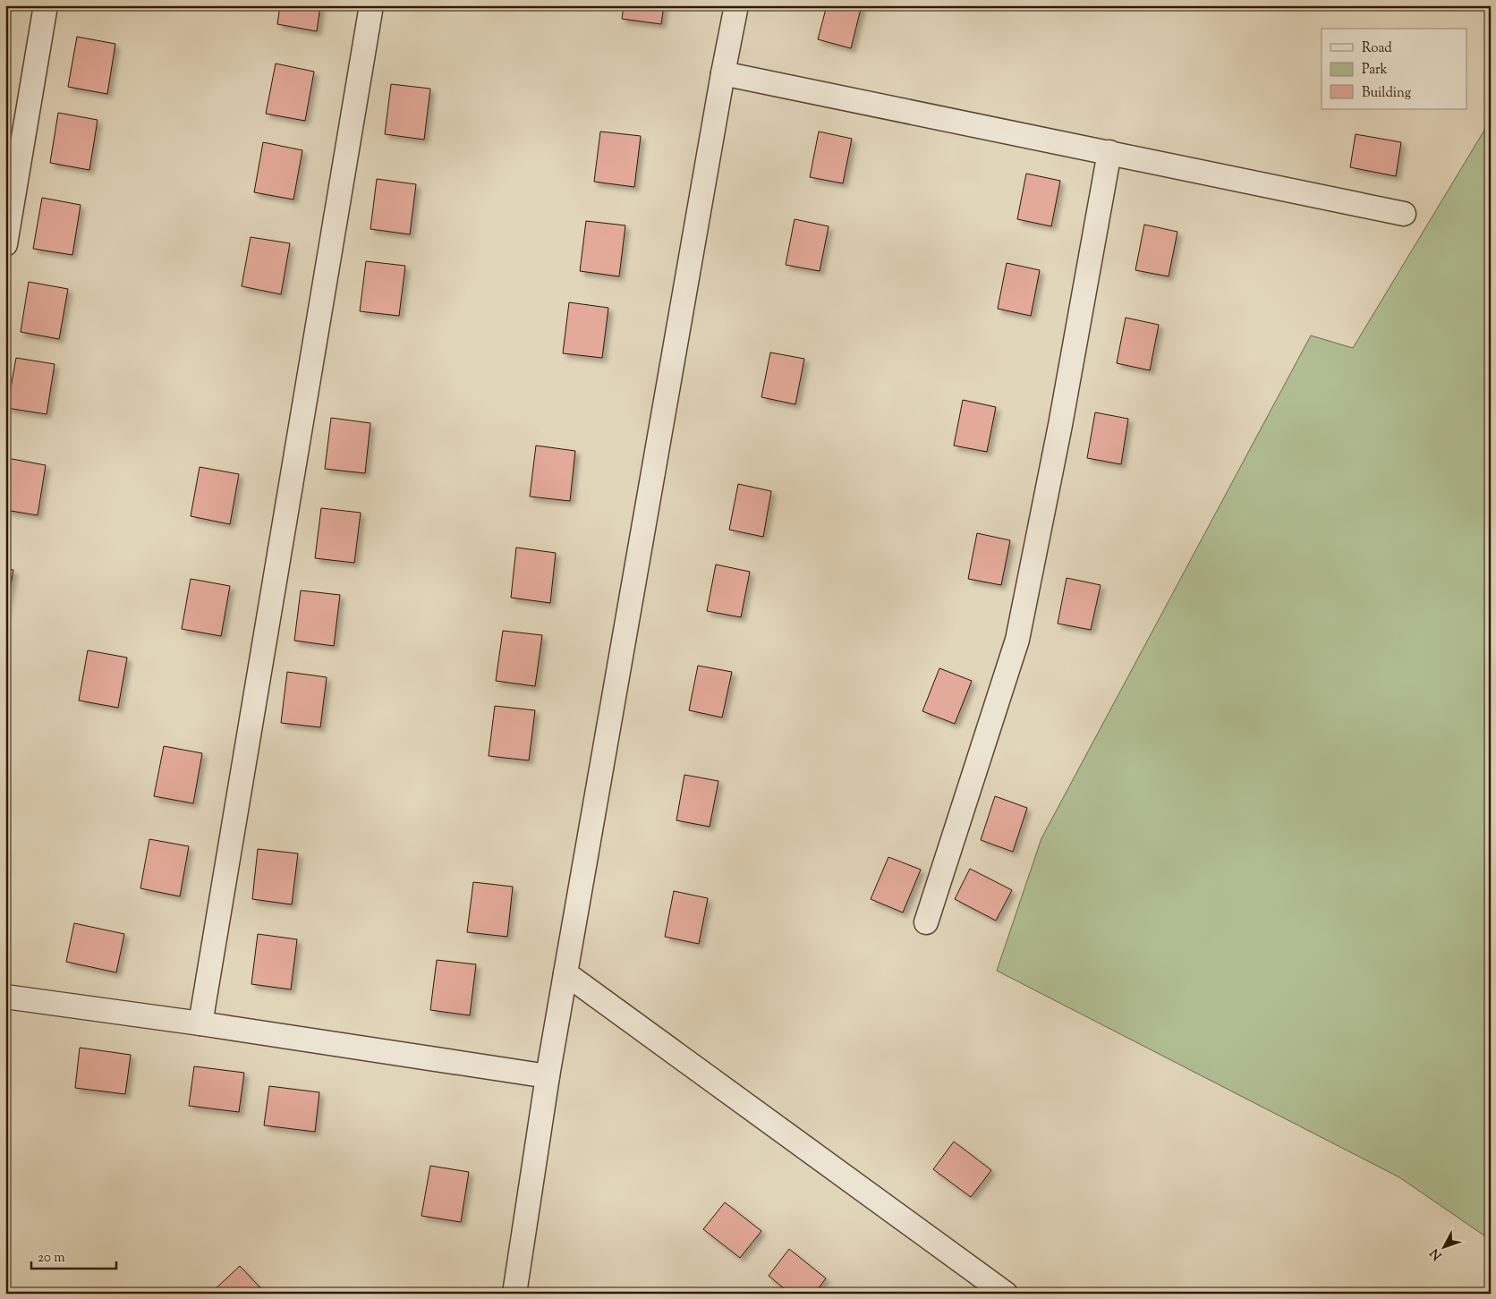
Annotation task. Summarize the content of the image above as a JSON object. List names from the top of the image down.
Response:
{
  "legend": ["Road", "Park", "Building"],
  "scale_bar": "20 m",
  "north": "bottom left"
}
